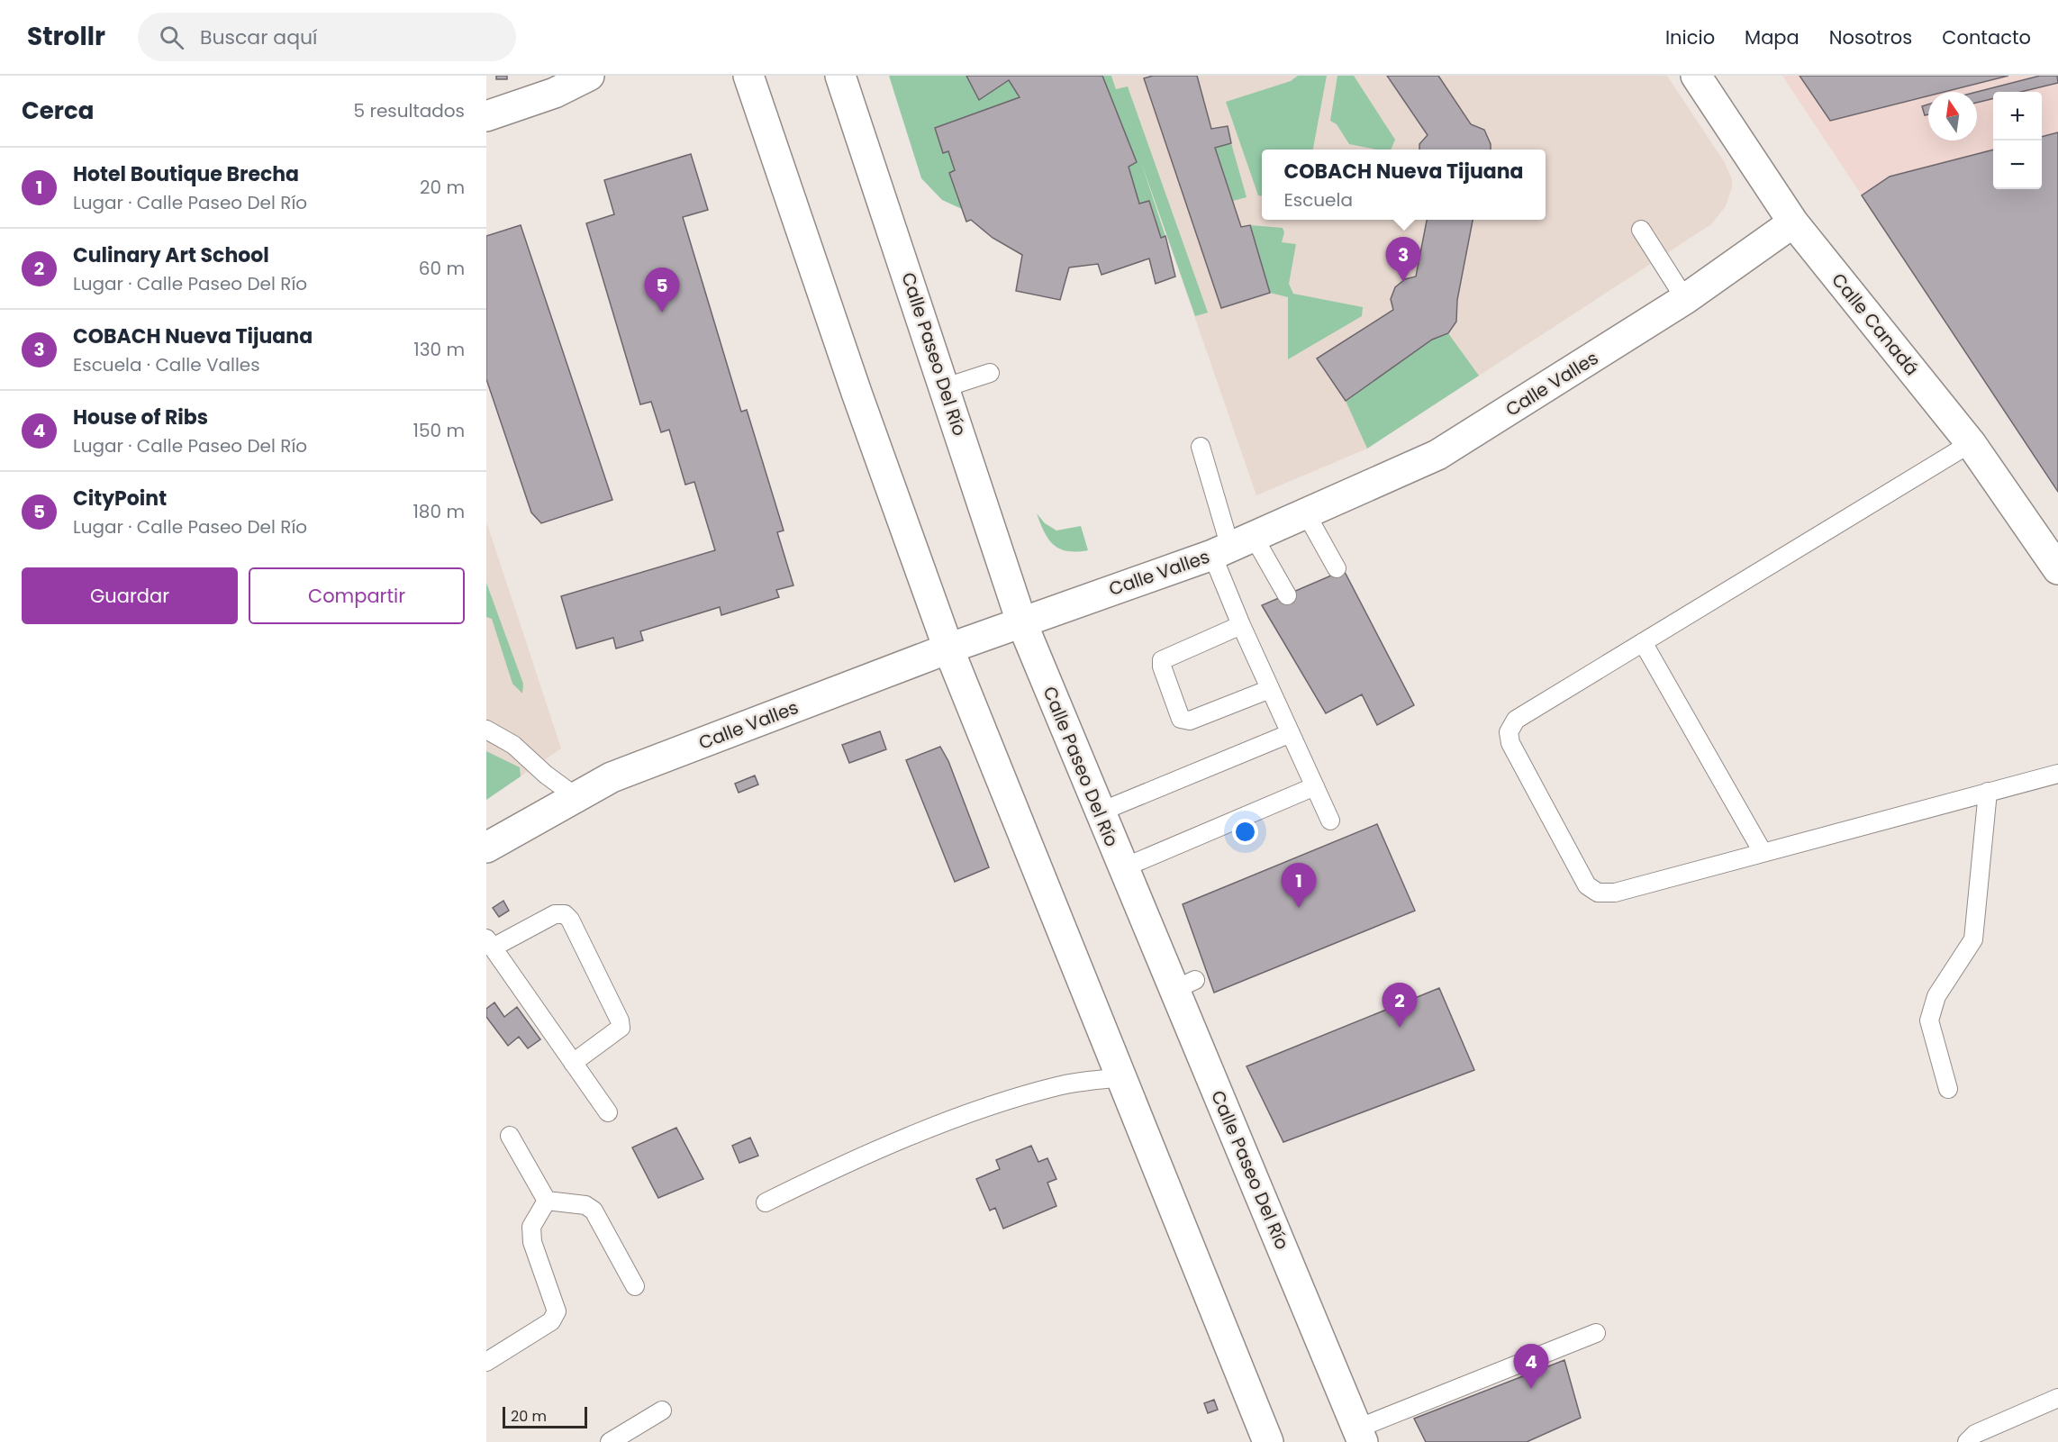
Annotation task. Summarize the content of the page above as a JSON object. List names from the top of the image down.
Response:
{
  "streets": {
    "main road": ["Calle Canadá", "Calle Paseo Del Río", "Calle Valles"]
  },
  "crossings": [
    ["Calle Canadá", "Calle Valles"],
    ["Calle Paseo Del Río", "Calle Valles"]
  ],
  "scale_bar": "20 m",
  "north": "top",
  "page": {
    "header": "Strollr",
    "search": "Buscar aquí",
    "nav": [
      "Inicio",
      "Mapa",
      "Nosotros",
      "Contacto"
    ],
    "heading": ["Cerca", "5 resultados"],
    "map_buttons": ["+", "−"],
    "list": [
      {
        "mark": "1",
        "name": "Hotel Boutique Brecha",
        "note": "Lugar · Calle Paseo Del Río",
        "value": "20 m"
      },
      {
        "mark": "2",
        "name": "Culinary Art School",
        "note": "Lugar · Calle Paseo Del Río",
        "value": "60 m"
      },
      {
        "mark": "3",
        "name": "COBACH Nueva Tijuana",
        "note": "Escuela · Calle Valles",
        "value": "130 m"
      },
      {
        "mark": "4",
        "name": "House of Ribs",
        "note": "Lugar · Calle Paseo Del Río",
        "value": "150 m"
      },
      {
        "mark": "5",
        "name": "CityPoint",
        "note": "Lugar · Calle Paseo Del Río",
        "value": "180 m"
      }
    ],
    "popup": ["COBACH Nueva Tijuana", "Escuela"],
    "pins": [
      "3",
      "5",
      "1",
      "2",
      "4"
    ],
    "buttons": ["Guardar", "Compartir"],
    "scale": "20 m"
  }
}
